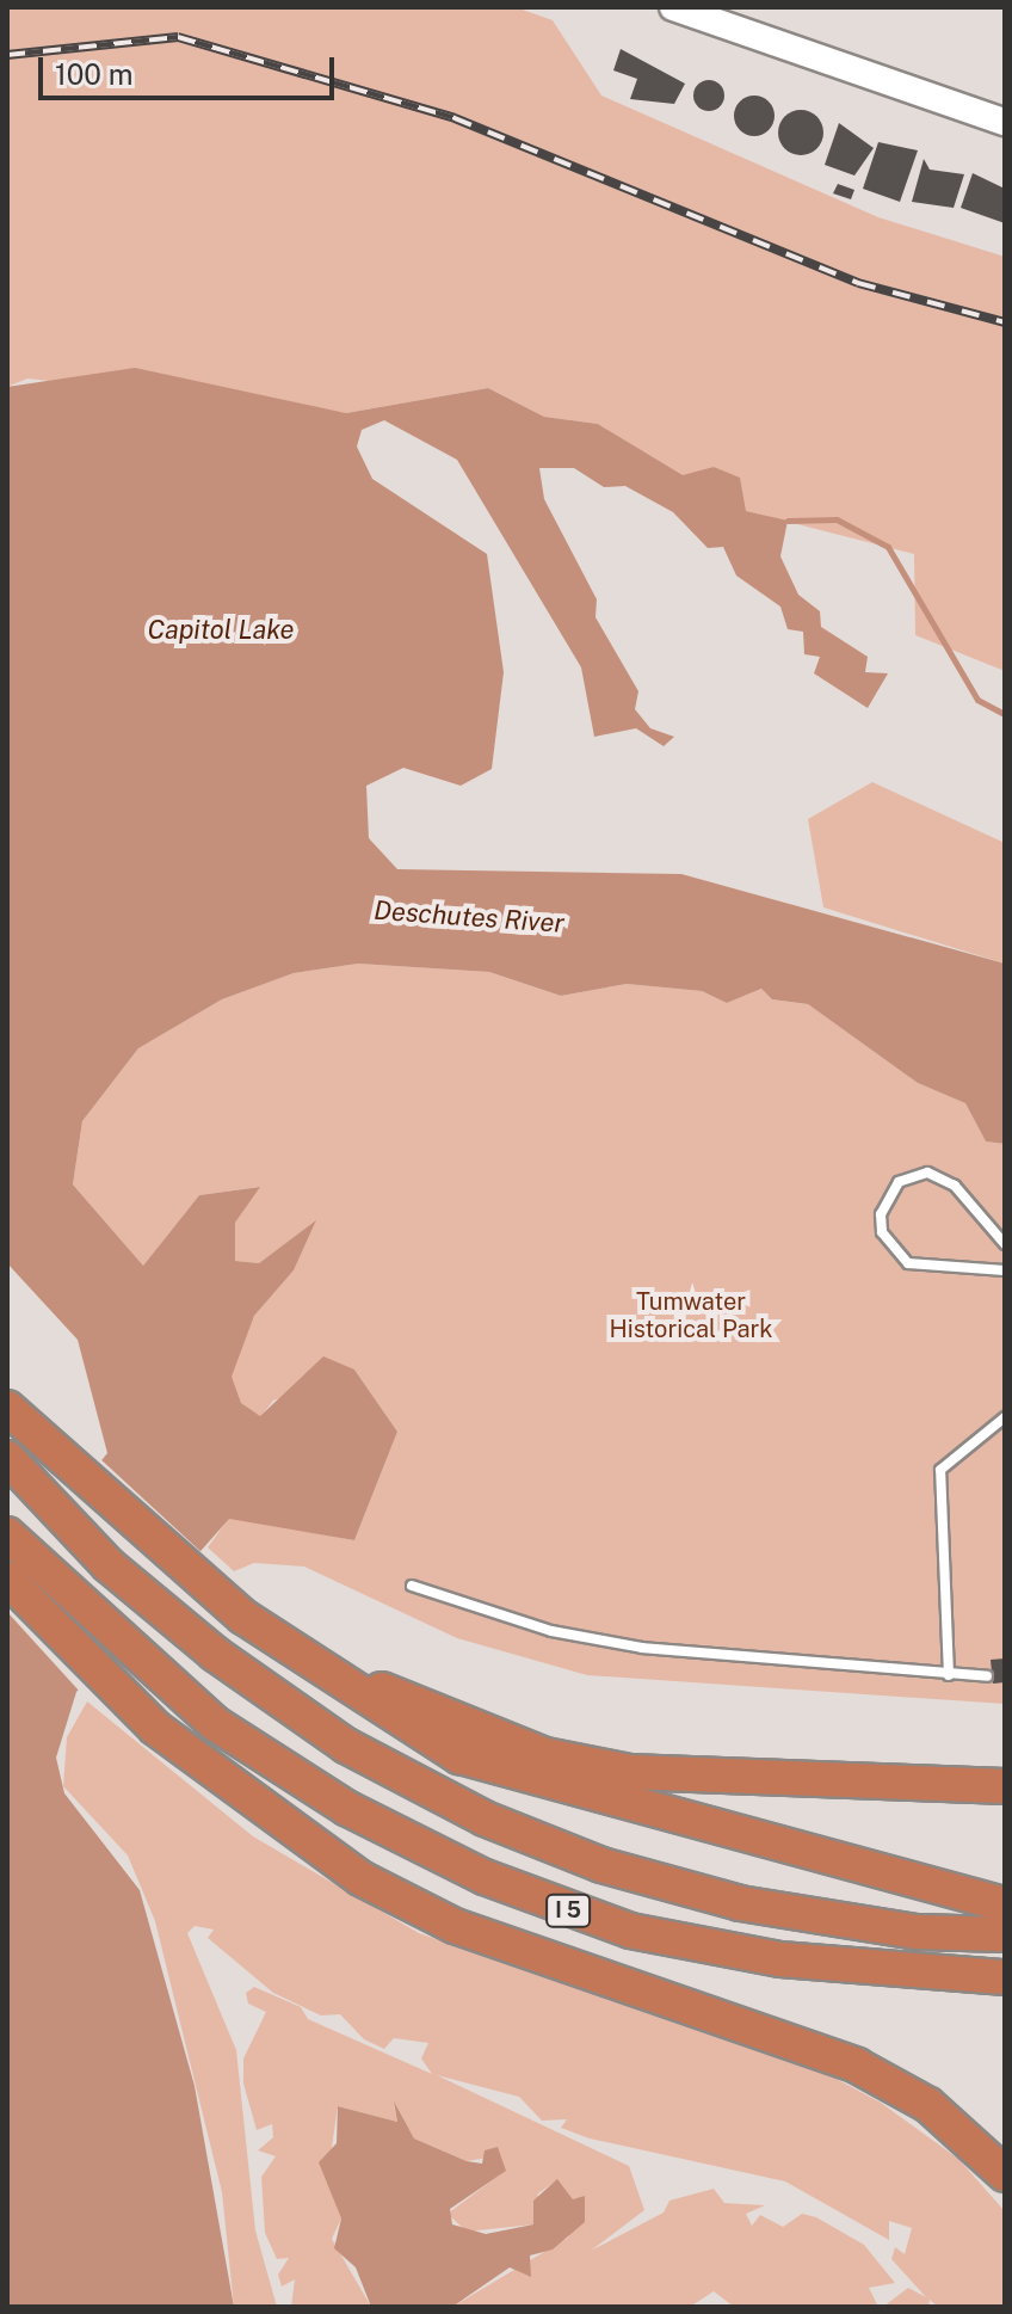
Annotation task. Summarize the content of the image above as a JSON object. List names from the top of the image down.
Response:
{
  "streets": {
    "highway": ["I 5"]
  },
  "water": ["Capitol Lake", "Deschutes River"],
  "parks": ["Tumwater Historical Park"],
  "scale_bar": "100 m"
}
